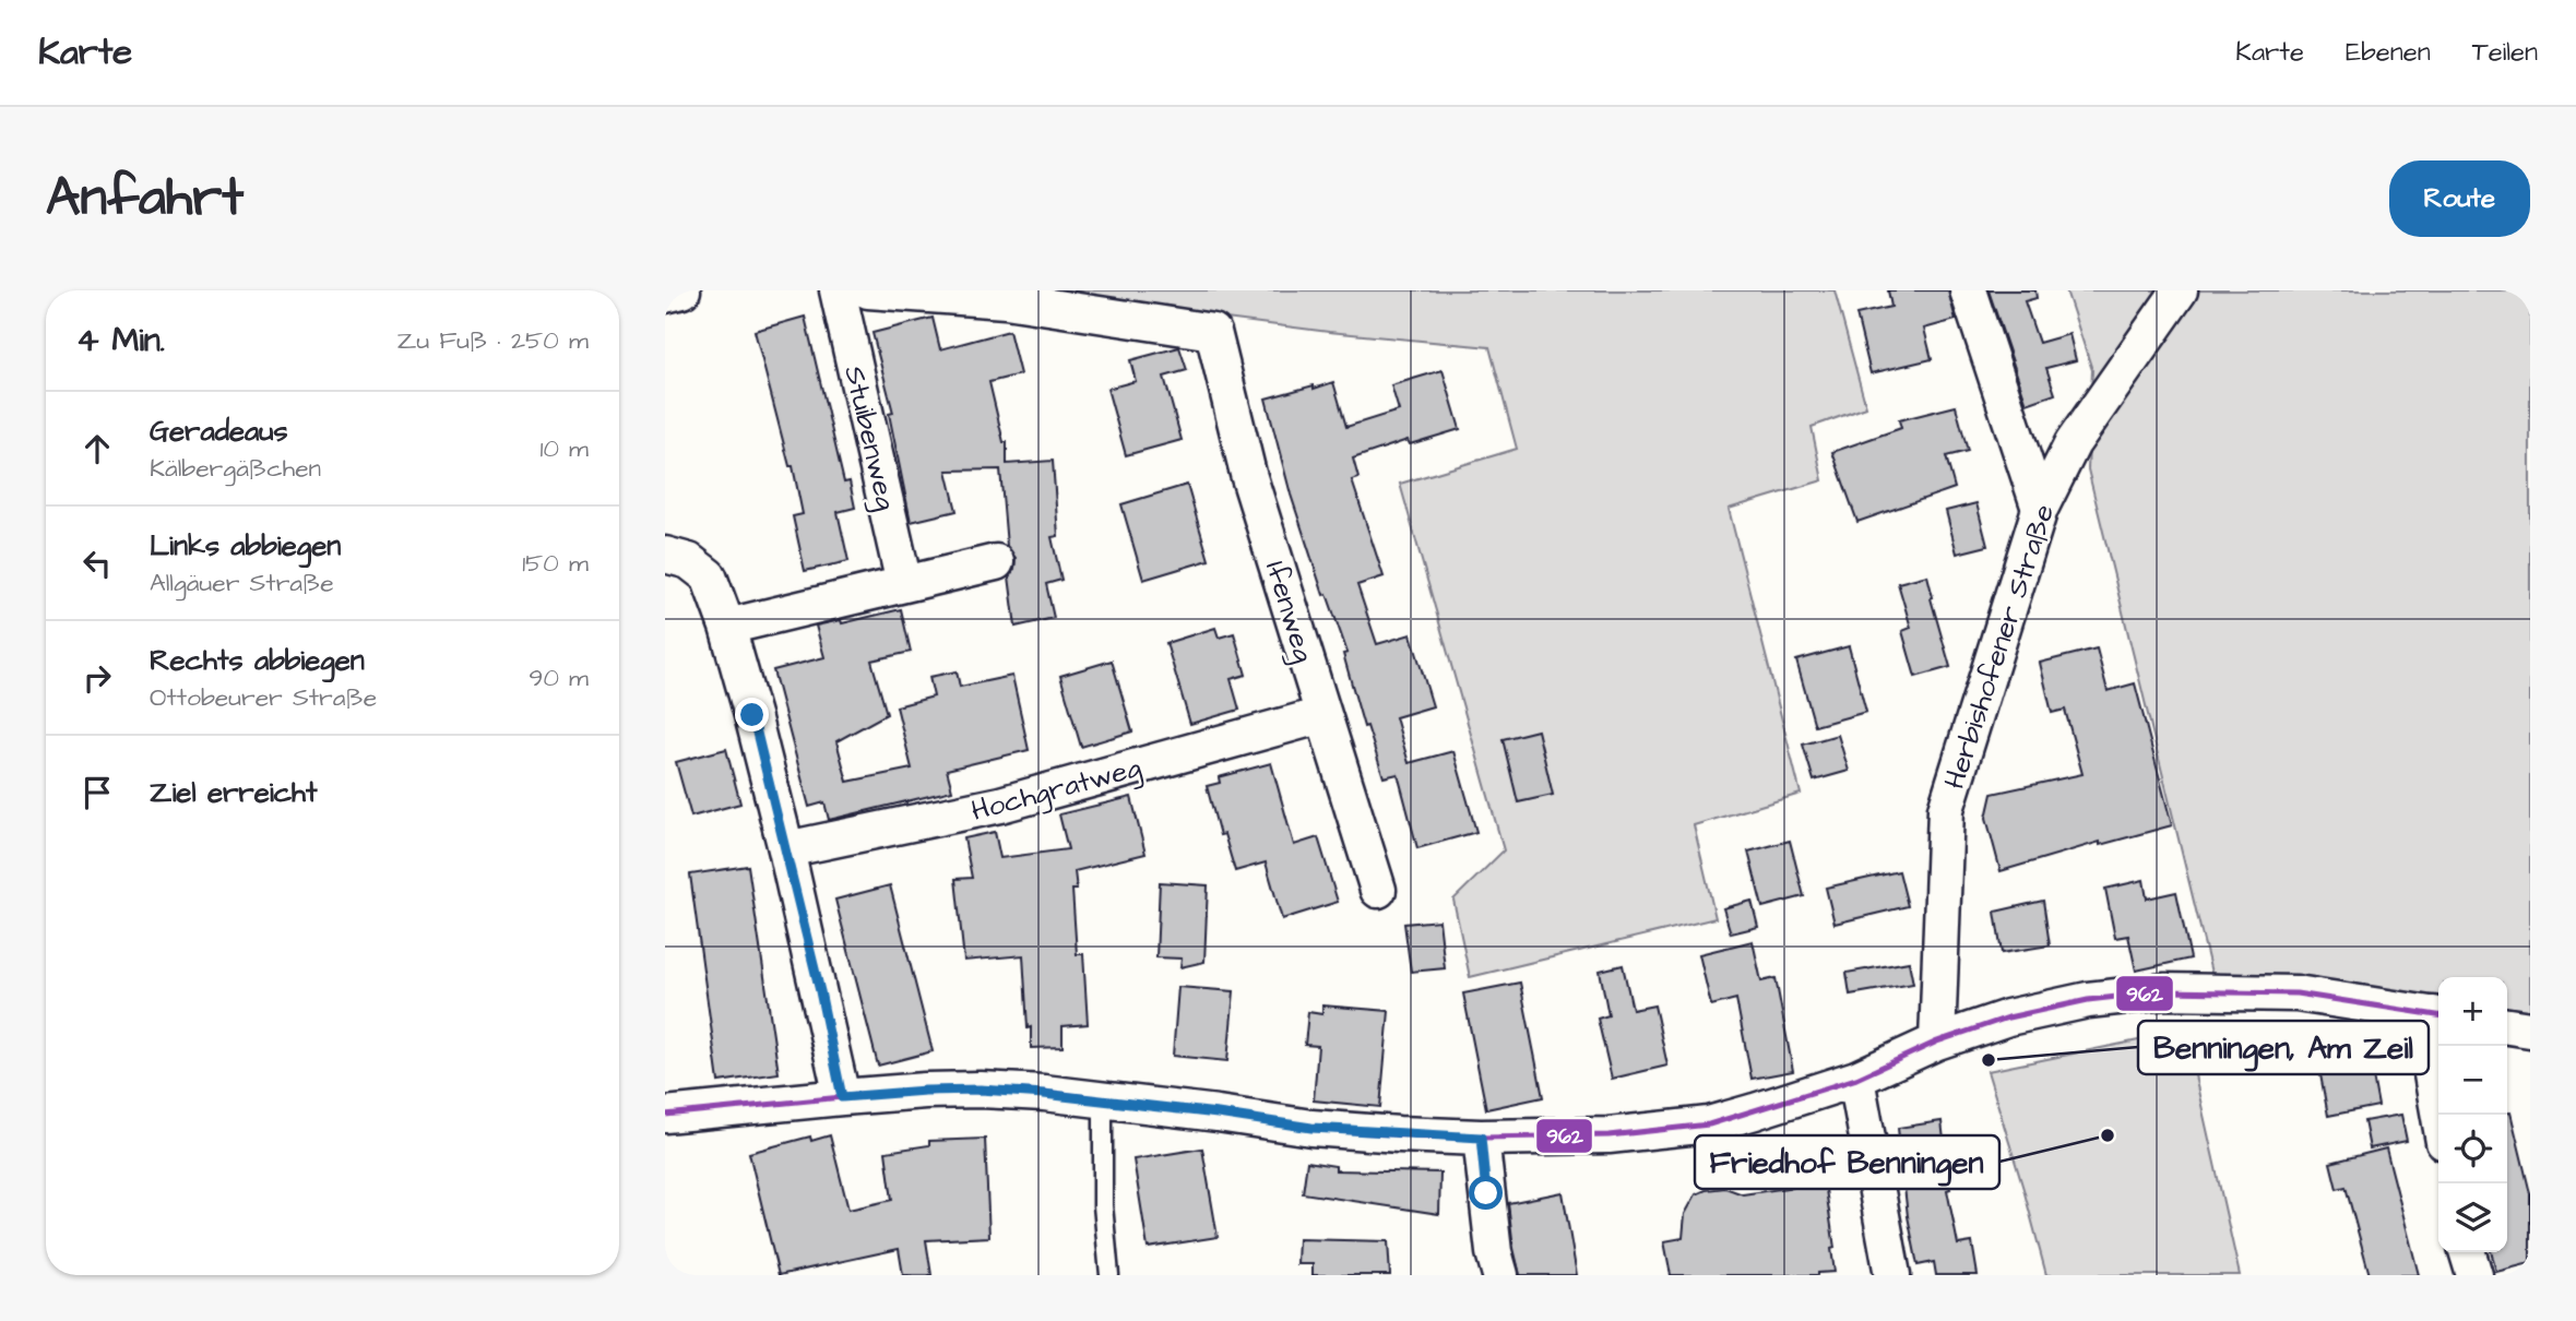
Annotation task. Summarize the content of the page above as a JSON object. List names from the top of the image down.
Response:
{
  "streets": {
    "street": [
      "Stuibenweg",
      "Ifenweg",
      "Herbishofener Straße",
      "Hochgratweg"
    ]
  },
  "crossings": [
    ["Ifenweg", "Hochgratweg"]
  ],
  "places": ["Benningen, Am Zeil", "Friedhof Benningen"],
  "lines": ["transit line 962"],
  "page": {
    "header": "Karte",
    "nav": ["Karte", "Ebenen", "Teilen"],
    "buttons": "Route",
    "title": "Anfahrt",
    "heading": ["4 Min.", "Zu Fuß · 250 m"],
    "list": [
      ["Geradeaus", "Kälbergäßchen", "10 m"],
      ["Links abbiegen", "Allgäuer Straße", "150 m"],
      ["Rechts abbiegen", "Ottobeurer Straße", "90 m"],
      "Ziel erreicht"
    ],
    "map_buttons": ["+", "−"]
  }
}
